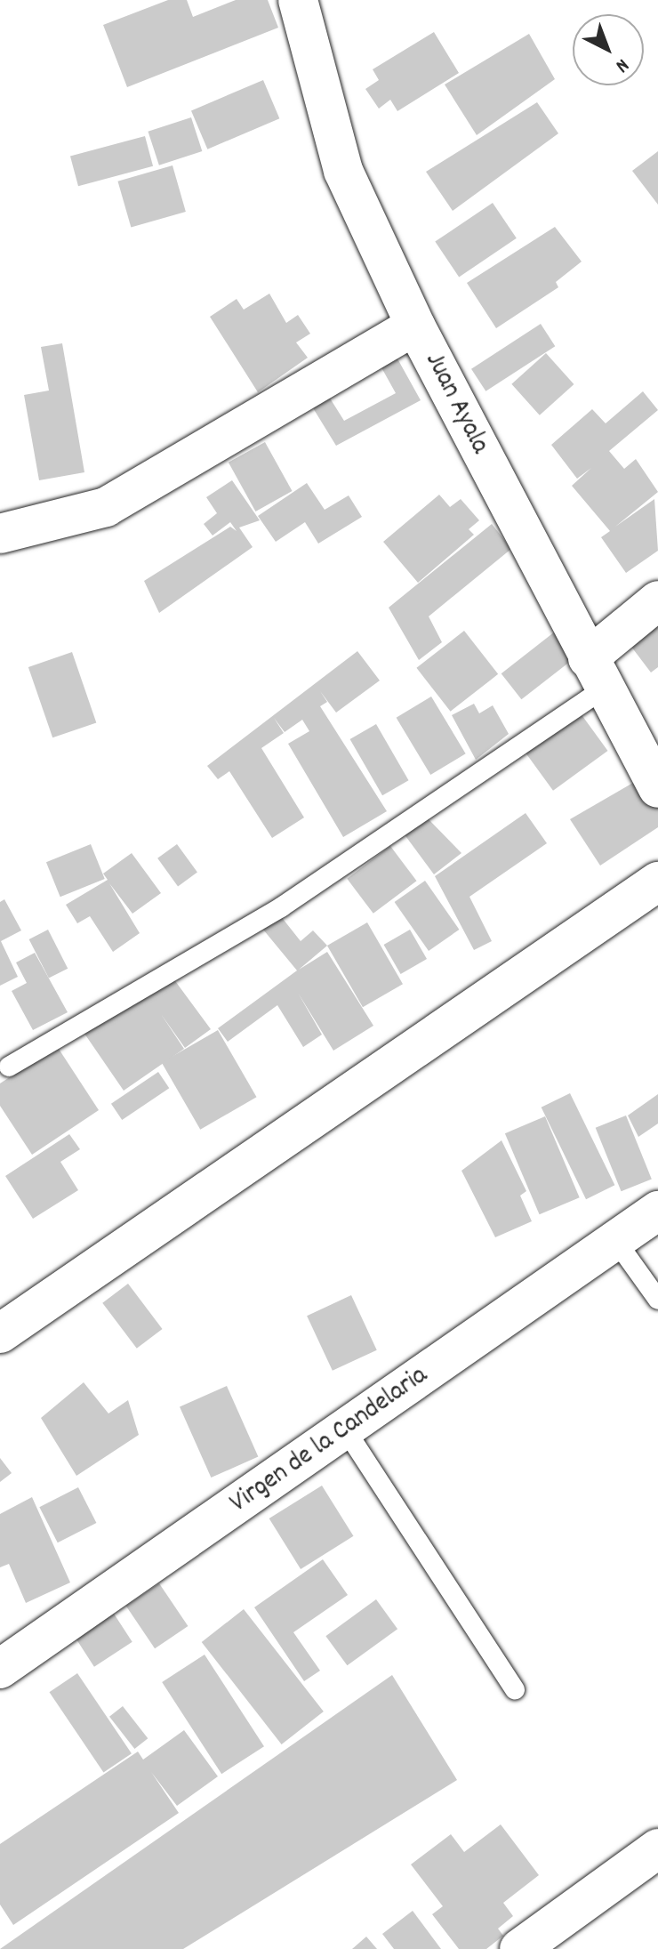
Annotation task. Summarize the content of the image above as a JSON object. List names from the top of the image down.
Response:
{
  "streets": {
    "street": ["Juan Ayala", "Virgen de la Candelaria"]
  },
  "north": "bottom right"
}
